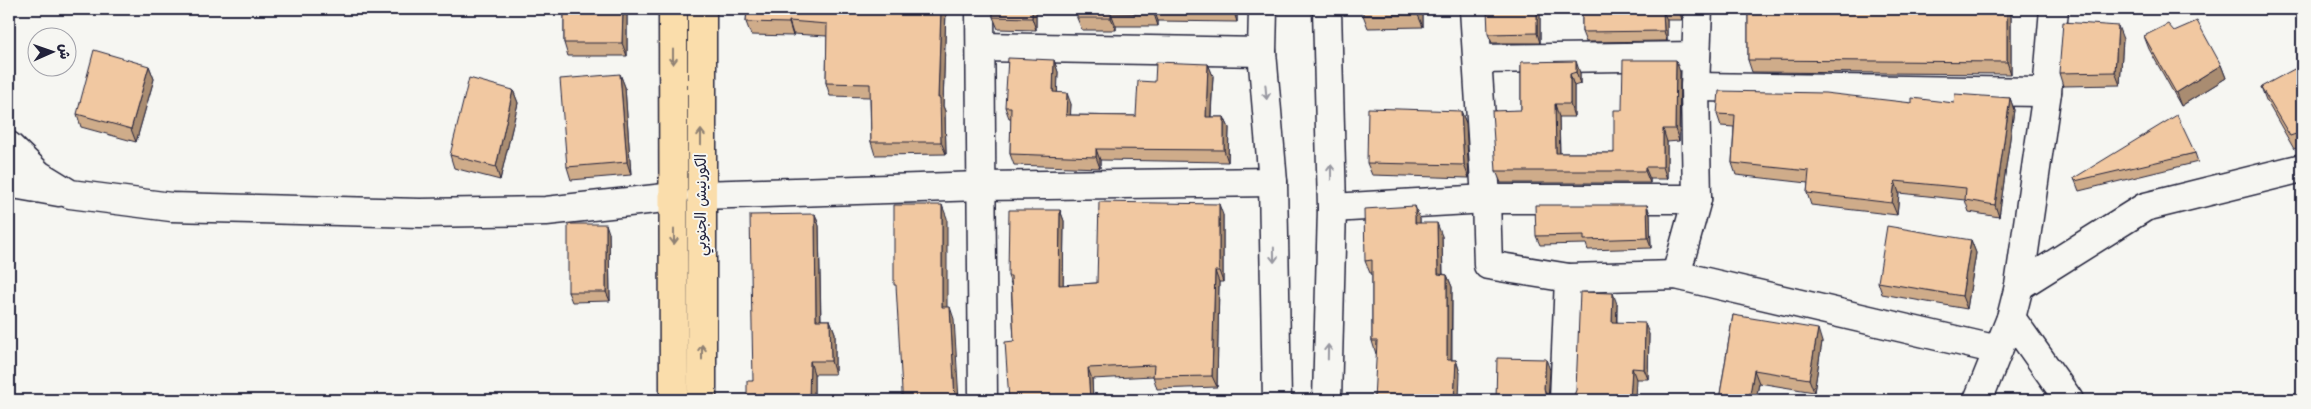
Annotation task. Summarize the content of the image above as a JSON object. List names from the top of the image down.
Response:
{
  "streets": {
    "main road": ["الكورنيش الجنوبي"]
  },
  "north": "right"
}
